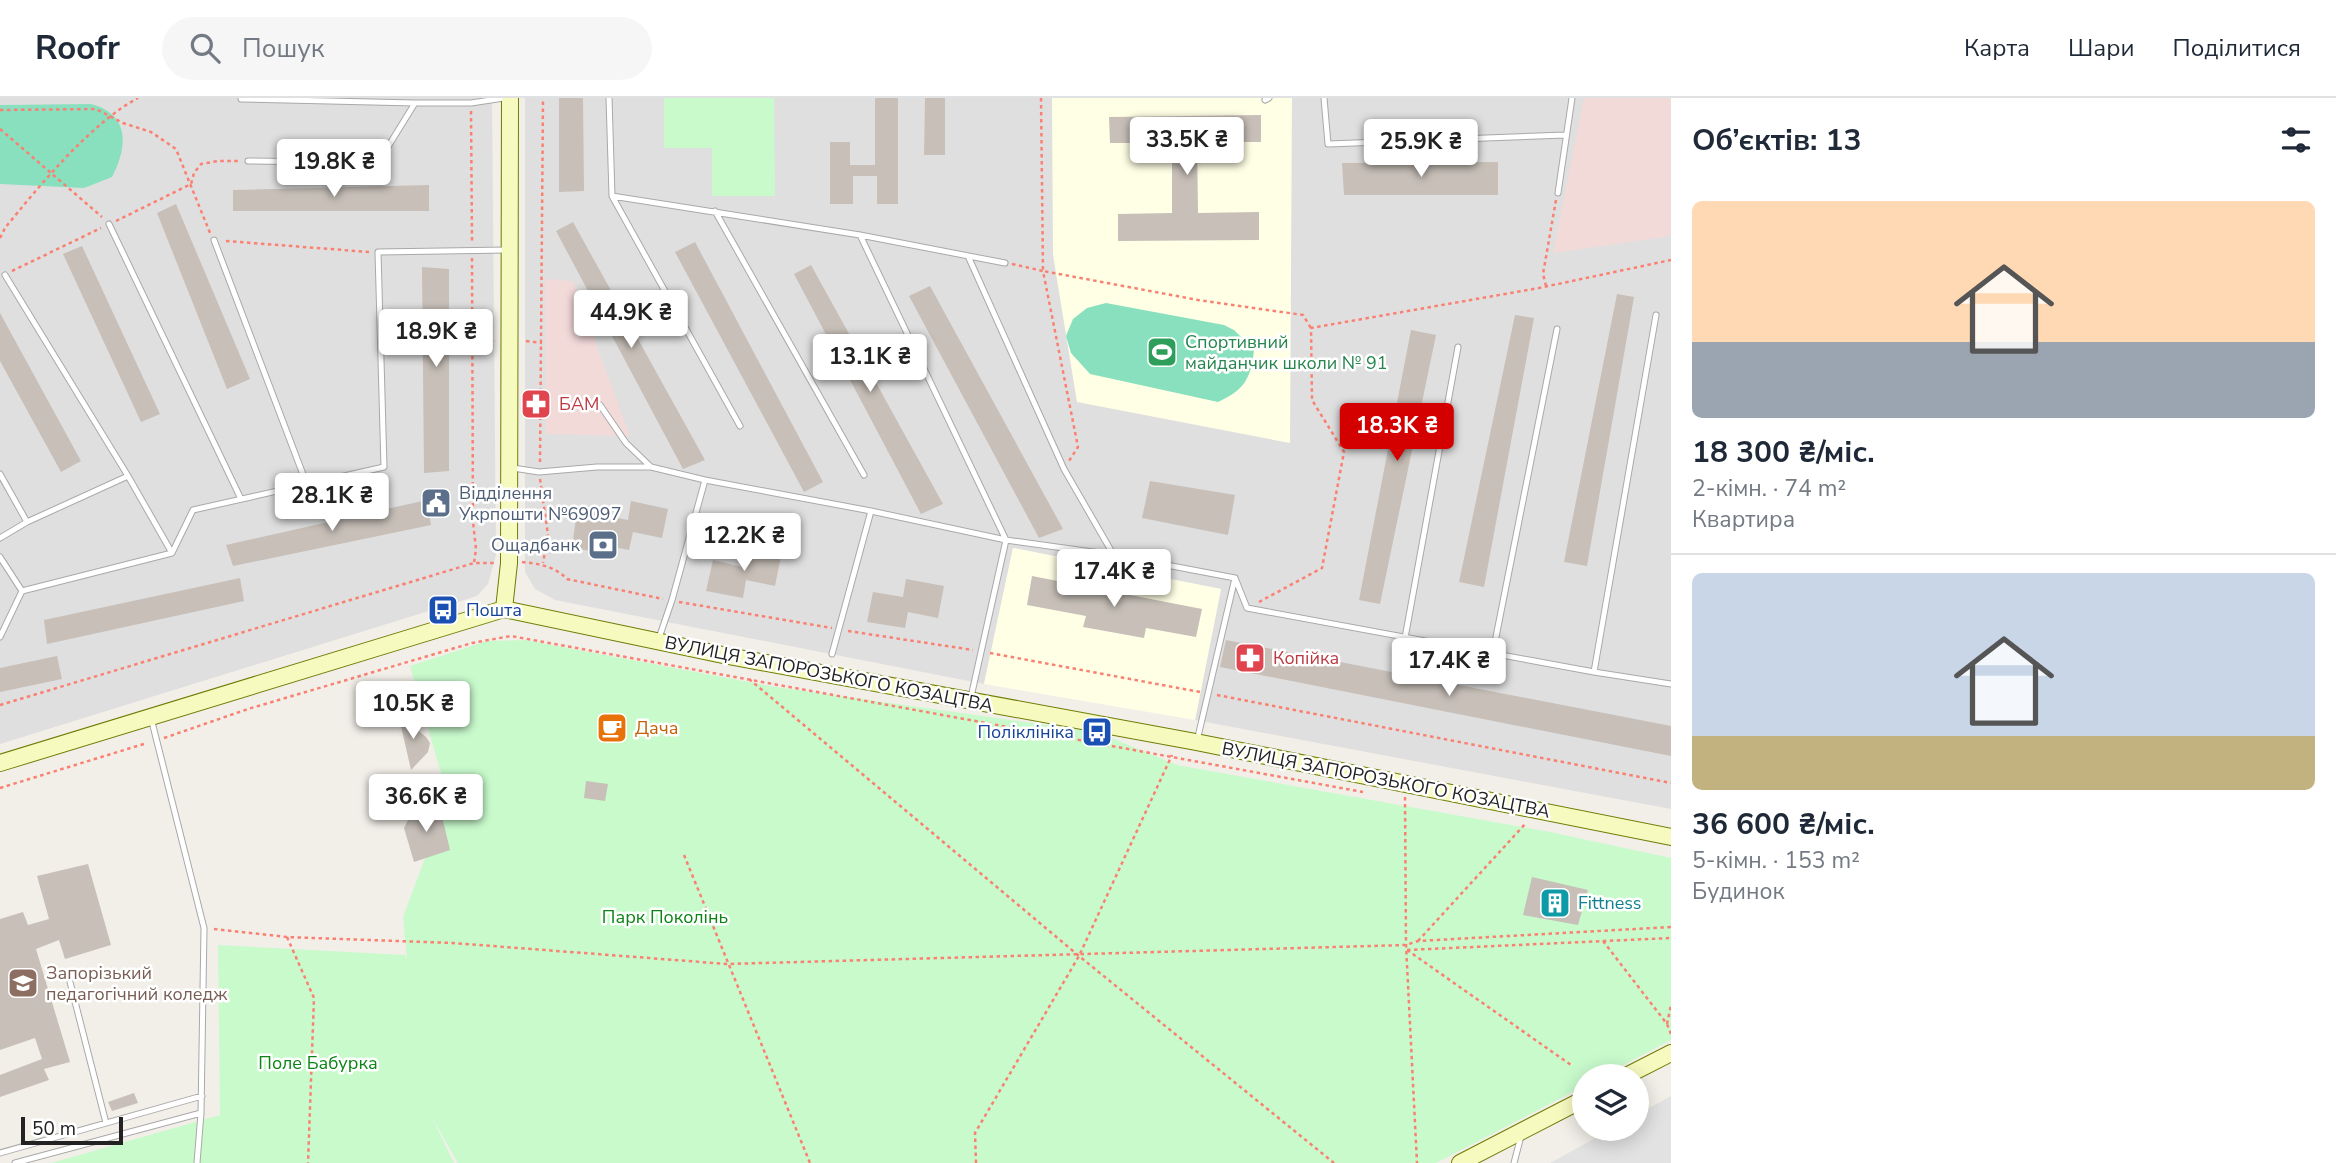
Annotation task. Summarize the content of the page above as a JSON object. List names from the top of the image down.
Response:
{
  "streets": {
    "street": ["ВУЛИЦЯ ЗАПОРОЗЬКОГО КОЗАЦТВА"]
  },
  "parks": ["Парк Поколінь", "Поле Бабурка"],
  "places": {
    "sports": ["Спортивний майданчик школи № 91"],
    "pharmacy": ["БАМ", "Копійка"],
    "public building": ["Відділення Укрпошти №69097"],
    "bank": ["Ощадбанк"],
    "bus stop": ["Пошта", "Поліклініка"],
    "cafe": ["Дача"],
    "building": ["Fittness"],
    "school or university": ["Запорізький педагогічний коледж"]
  },
  "scale_bar": "50 m",
  "page": {
    "header": "Roofr",
    "search": "Пошук",
    "nav": ["Карта", "Шари", "Поділитися"],
    "heading": "Об’єктів: 13",
    "price": [
      "33.5K ₴",
      "25.9K ₴",
      "19.8K ₴",
      "44.9K ₴",
      "18.9K ₴",
      "13.1K ₴",
      "18.3K ₴",
      "28.1K ₴",
      "12.2K ₴",
      "17.4K ₴",
      "17.4K ₴",
      "10.5K ₴",
      "36.6K ₴"
    ],
    "list": [
      {
        "name": "18 300 ₴/міс.",
        "note": "2-кімн. · 74 m² · Квартира"
      },
      {
        "name": "36 600 ₴/міс.",
        "note": "5-кімн. · 153 m² · Будинок"
      }
    ],
    "scale": "50 m"
  }
}
